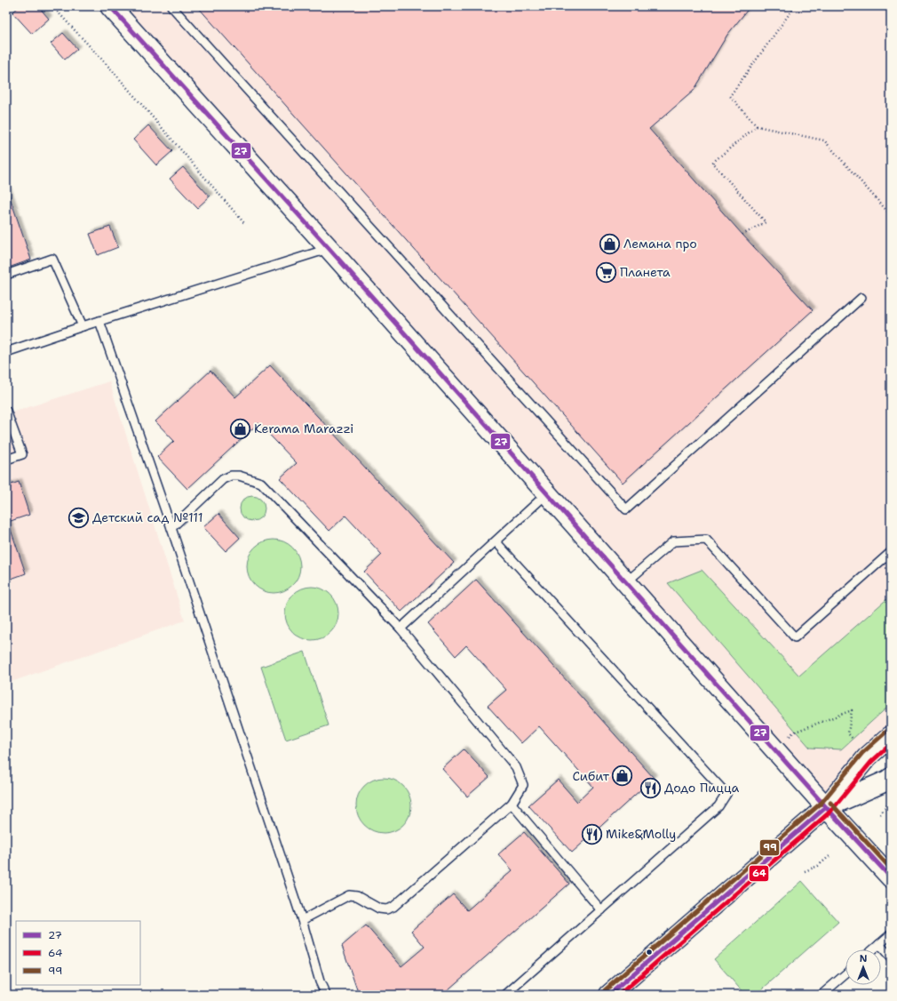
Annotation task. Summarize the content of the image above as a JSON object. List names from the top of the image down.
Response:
{
  "places": {
    "shop": ["Лемана про", "Kerama Marazzi", "Сибит"],
    "supermarket": ["Планета"],
    "school or university": ["Детский сад №111"],
    "restaurant": ["Додо Пицца", "Mike&Molly"]
  },
  "lines": ["transit line 27", "transit line 99", "transit line 64"],
  "legend": ["27", "64", "99"],
  "north": "top"
}
